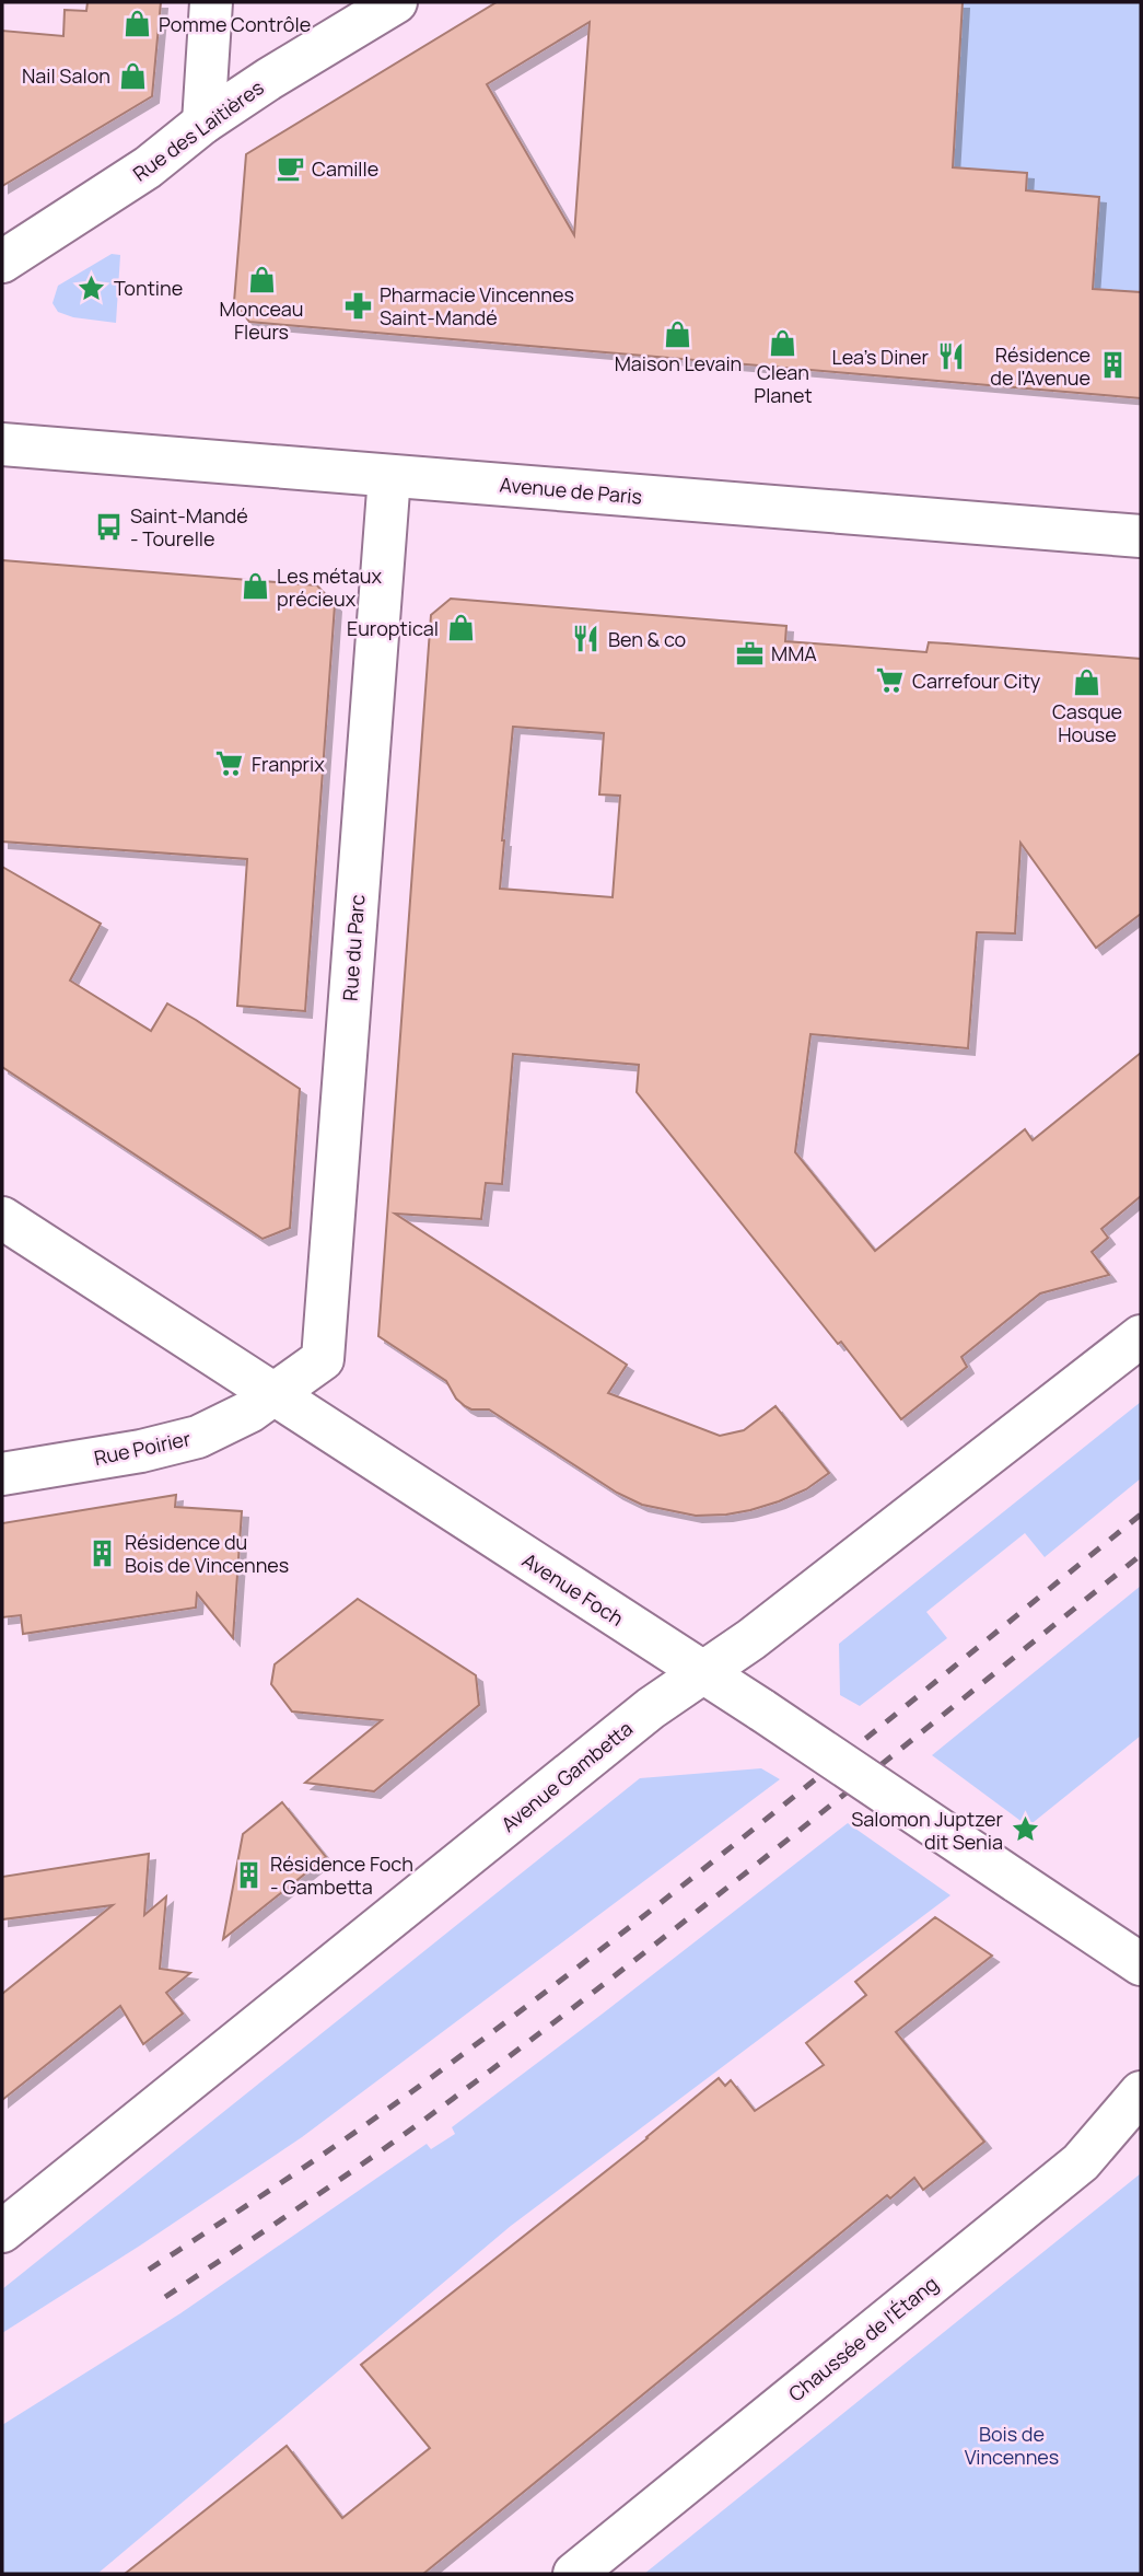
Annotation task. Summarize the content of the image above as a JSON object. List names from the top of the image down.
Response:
{
  "streets": {
    "street": [
      "Rue des Laitières",
      "Avenue de Paris",
      "Rue du Parc",
      "Rue Poirier",
      "Avenue Foch",
      "Avenue Gambetta",
      "Chaussée de l'Étang"
    ]
  },
  "crossings": [
    ["Avenue de Paris", "Rue du Parc"],
    ["Rue du Parc", "Rue Poirier"],
    ["Rue du Parc", "Avenue Foch"],
    ["Rue Poirier", "Avenue Foch"],
    ["Avenue Foch", "Avenue Gambetta"]
  ],
  "parks": ["Bois de Vincennes"],
  "places": {
    "shop": [
      "Pomme Contrôle",
      "Nail Salon",
      "Monceau Fleurs",
      "Maison Levain",
      "Clean Planet",
      "Les métaux précieux",
      "Europtical",
      "Casque House"
    ],
    "cafe": ["Camille"],
    "place": ["Tontine", "Salomon Juptzer dit Senia"],
    "pharmacy": ["Pharmacie Vincennes Saint-Mandé"],
    "restaurant": ["Lea's Diner", "Ben & co"],
    "building": ["Résidence de l'Avenue", "Résidence du Bois de Vincennes", "Résidence Foch - Gambetta"],
    "bus stop": ["Saint-Mandé - Tourelle"],
    "office": ["MMA"],
    "supermarket": ["Carrefour City", "Franprix"]
  }
}
